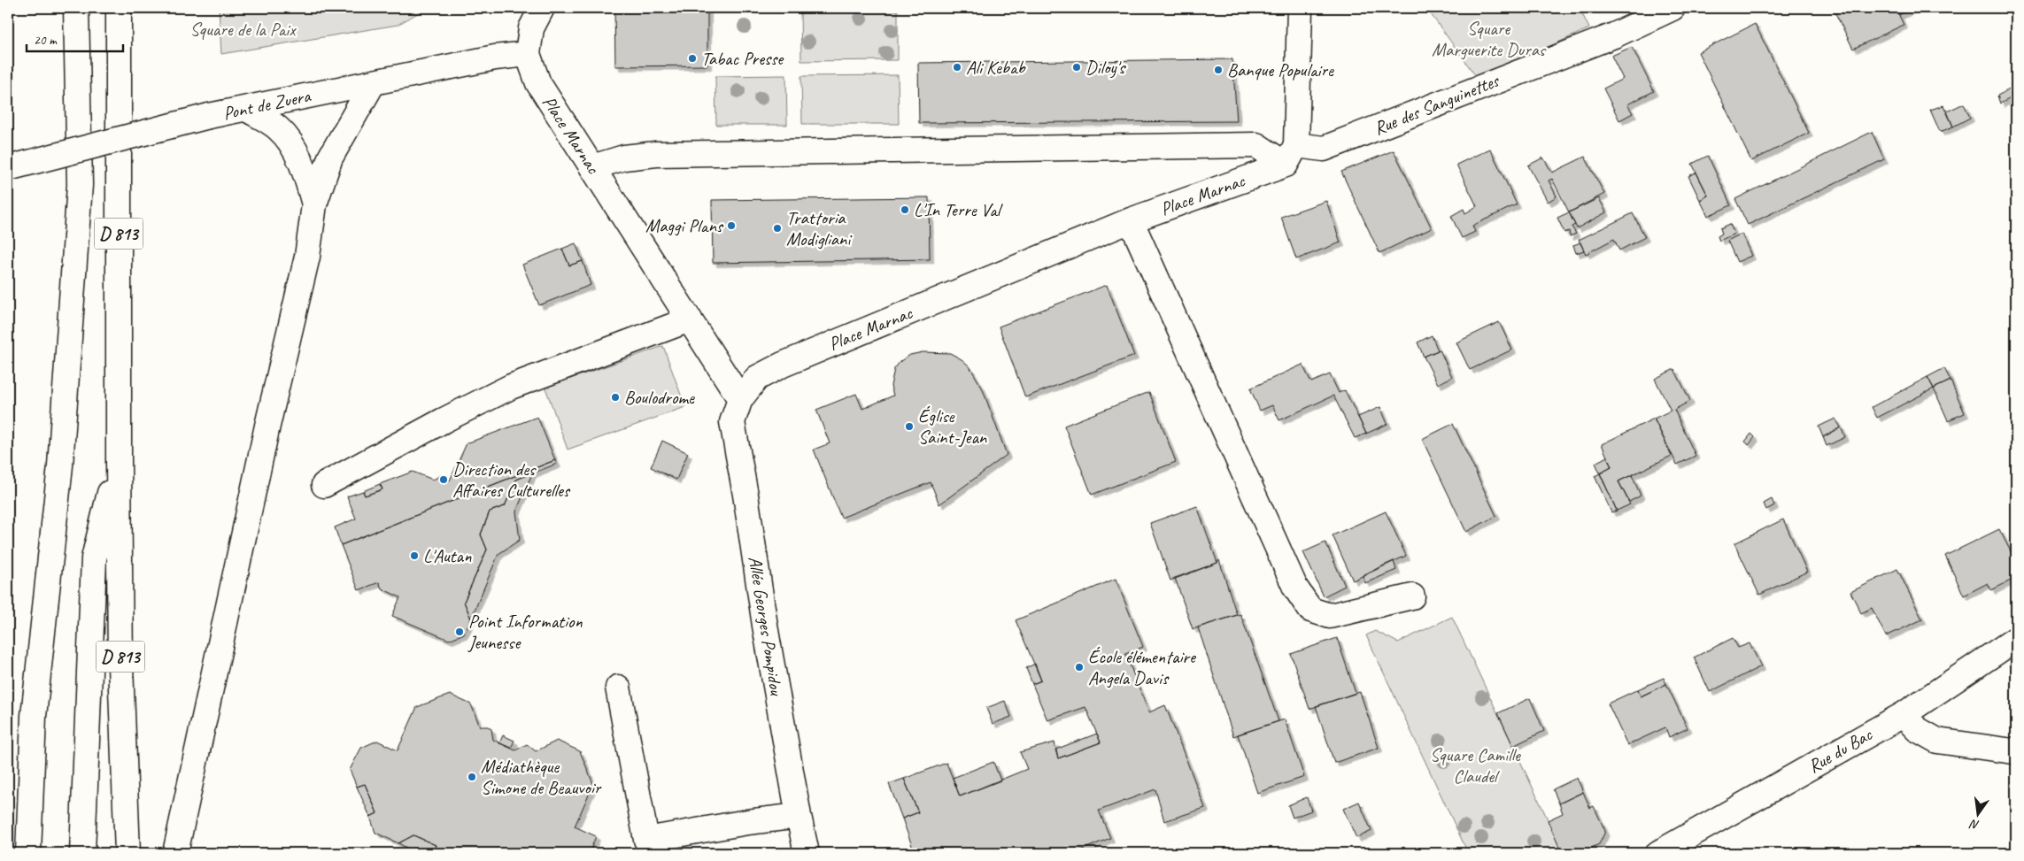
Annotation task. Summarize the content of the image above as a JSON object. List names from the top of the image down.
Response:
{
  "streets": {
    "street": [
      "Pont de Zuera",
      "Rue des Sanguinettes",
      "Place Marnac",
      "D 813",
      "Allée Georges Pompidou",
      "Rue du Bac"
    ]
  },
  "crossings": [
    ["Pont de Zuera", "Place Marnac"],
    ["Rue des Sanguinettes", "Place Marnac"],
    ["Place Marnac", "Allée Georges Pompidou"]
  ],
  "parks": ["Square Marguerite Duras", "Square de la Paix", "Square Camille Claudel"],
  "places": [
    "Tabac Presse",
    "Ali Kebab",
    "Diloy's",
    "Banque Populaire",
    "L'In Terre Val",
    "Maggi Plans",
    "Trattoria Modigliani",
    "Boulodrome",
    "Église Saint-Jean",
    "Direction des Affaires Culturelles",
    "L'Autan",
    "Point Information Jeunesse",
    "École élémentaire Angela Davis",
    "Médiathèque Simone de Beauvoir"
  ],
  "scale_bar": "20 m",
  "north": "bottom"
}
